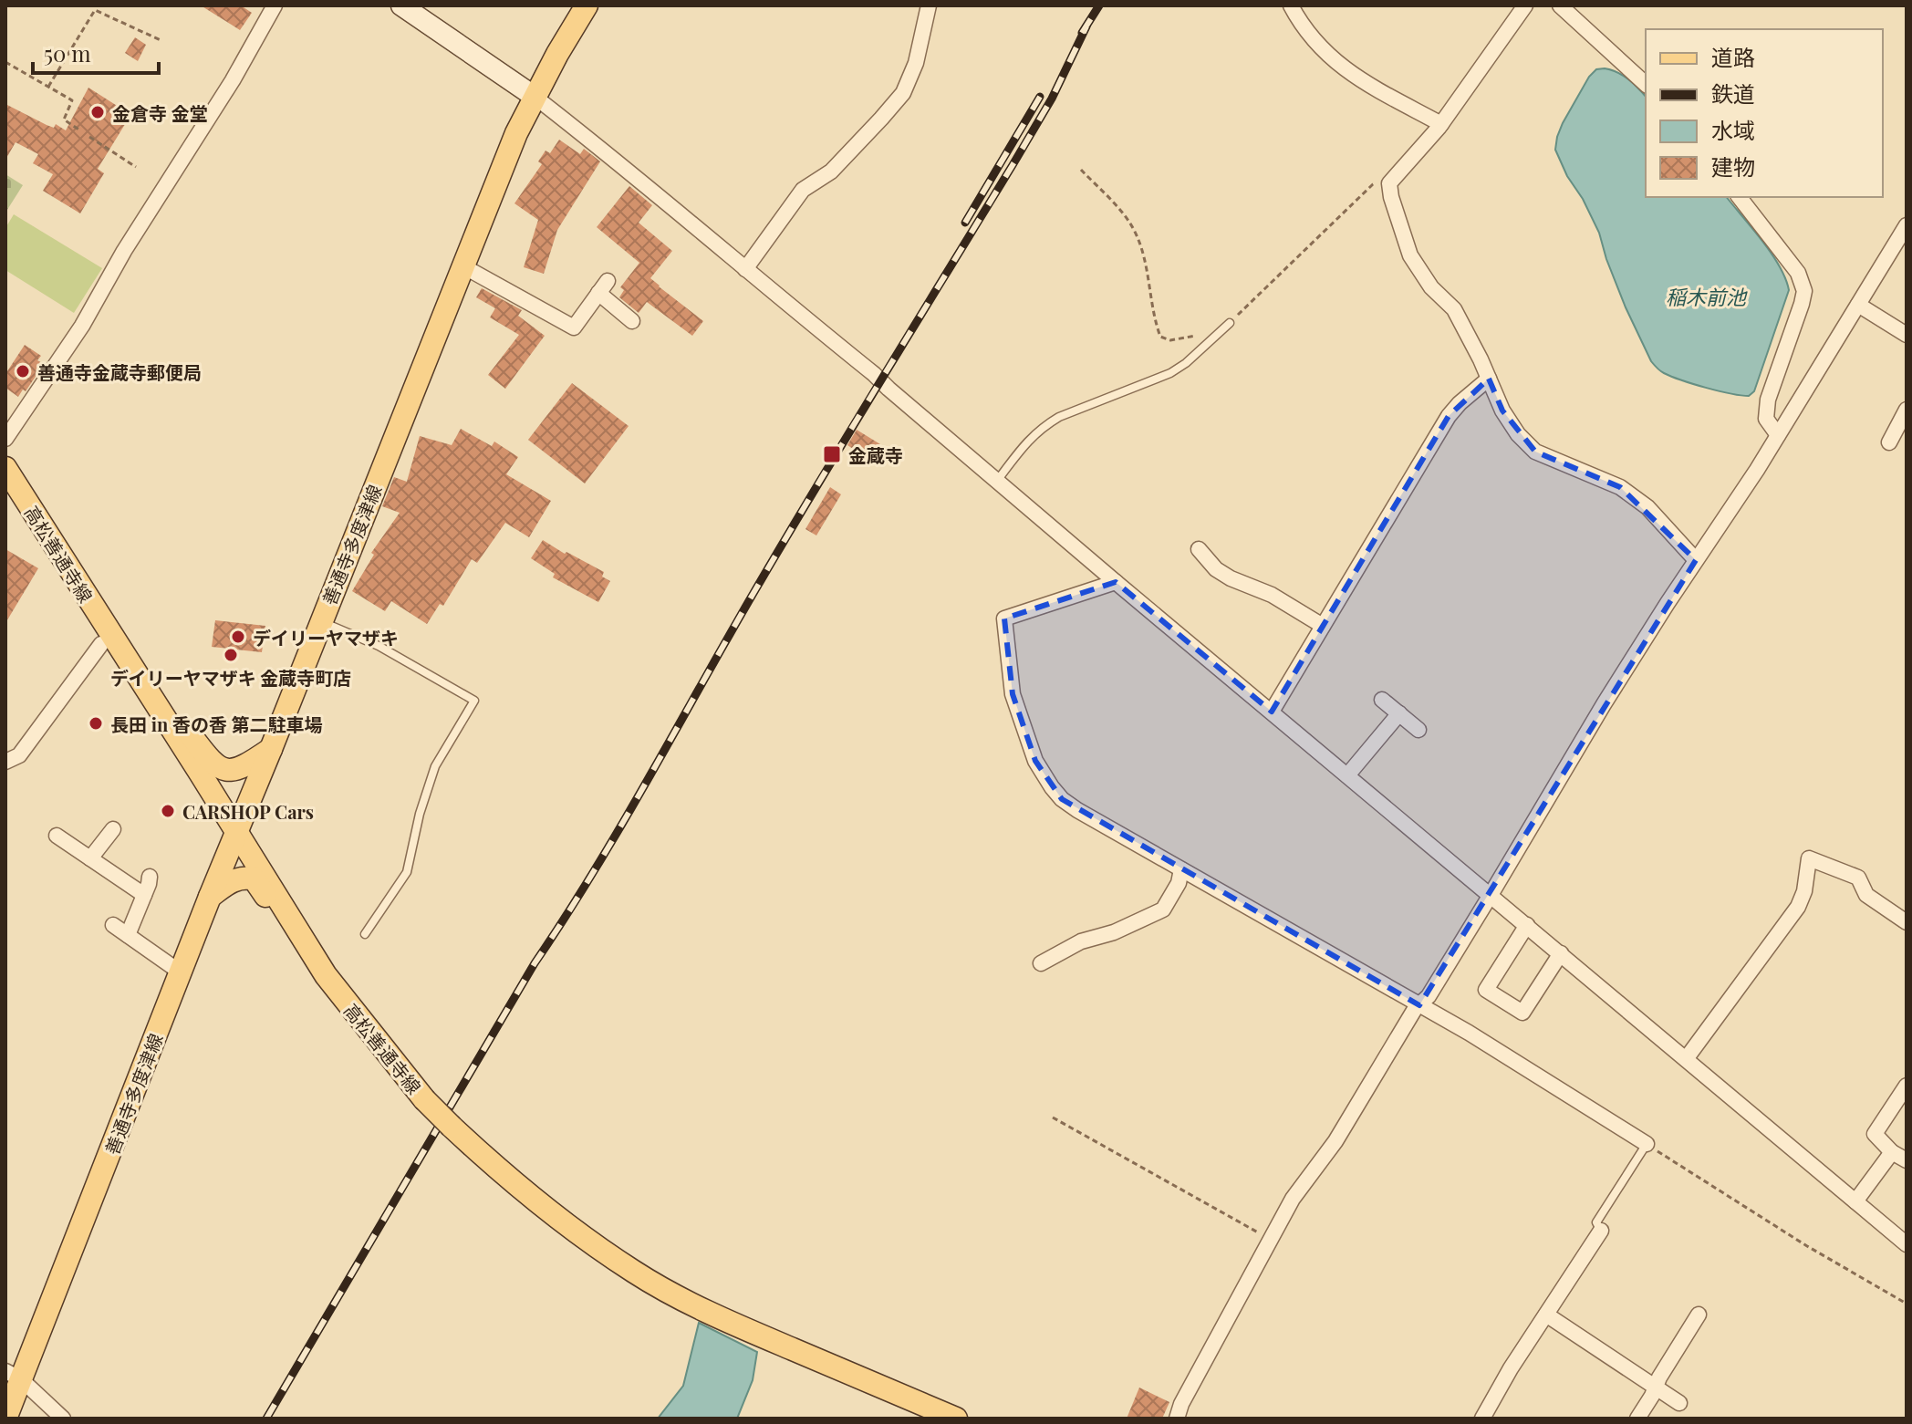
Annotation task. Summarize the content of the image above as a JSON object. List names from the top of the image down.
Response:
{
  "streets": {
    "main road": ["善通寺多度津線", "高松善通寺線"]
  },
  "crossings": [
    ["善通寺多度津線", "高松善通寺線"]
  ],
  "water": ["稲木前池"],
  "places": {
    "other": [
      "金倉寺 金堂",
      "善通寺金蔵寺郵便局",
      "デイリーヤマザキ",
      "デイリーヤマザキ 金蔵寺町店",
      "長田 in 香の香 第二駐車場",
      "CARSHOP Cars"
    ],
    "transit": ["金蔵寺"]
  },
  "legend": [
    "道路",
    "鉄道",
    "水域",
    "建物"
  ],
  "scale_bar": "50 m"
}
